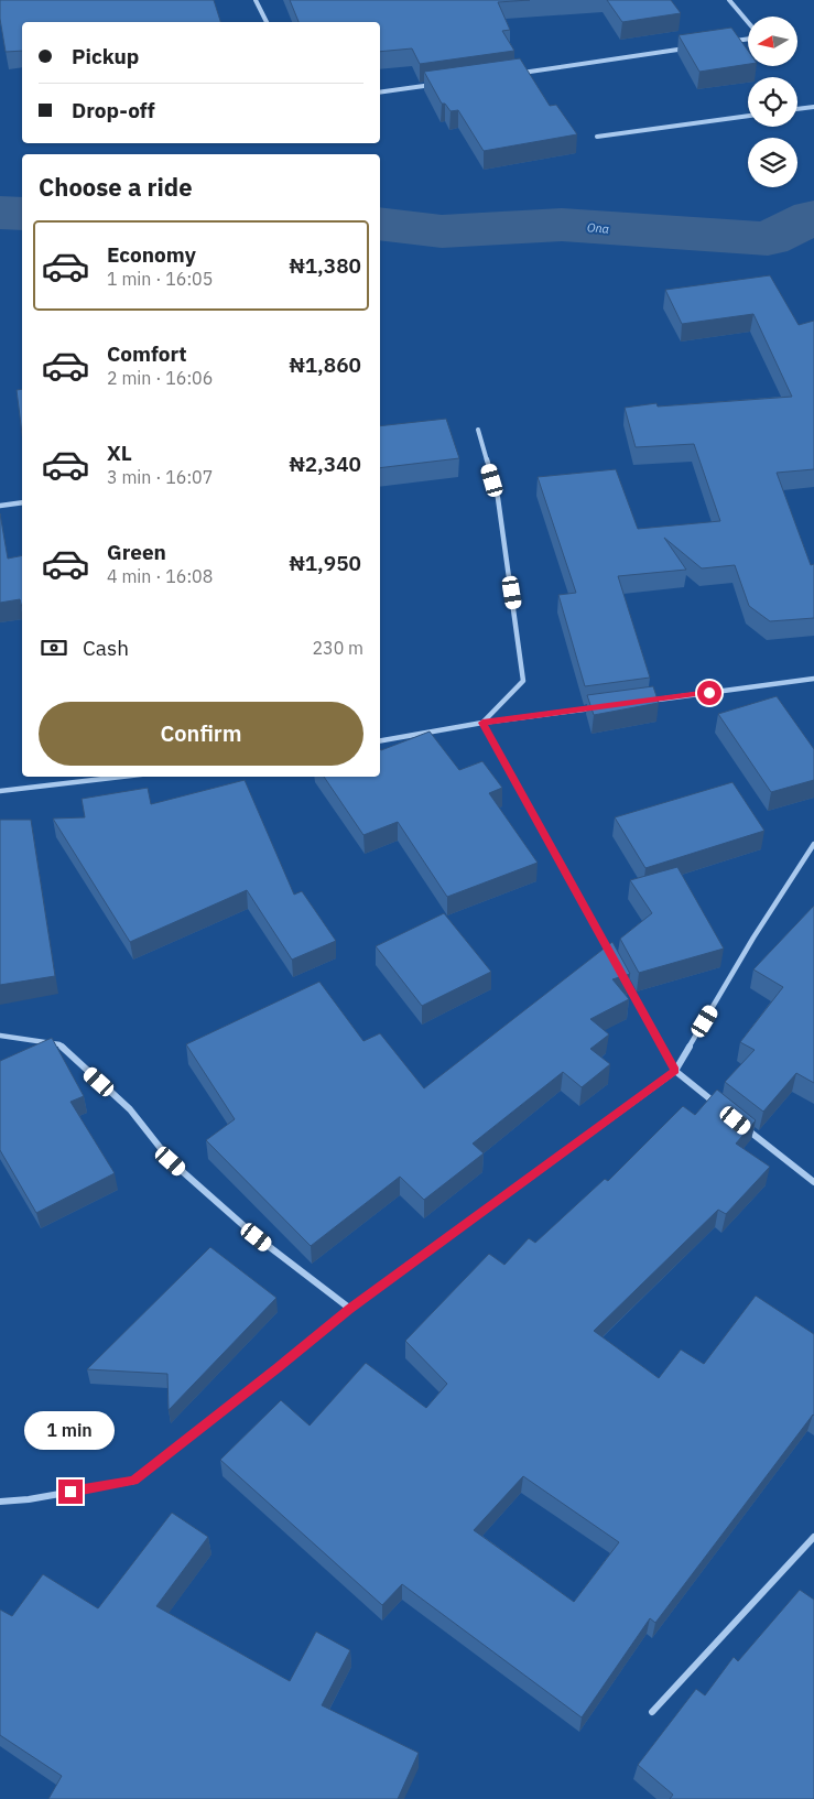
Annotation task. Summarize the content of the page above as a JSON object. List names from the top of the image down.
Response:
{
  "water": ["Ona"],
  "north": "left",
  "page": {
    "banner": ["Pickup", "Drop-off"],
    "heading": "Choose a ride",
    "list": [
      {
        "name": "Economy",
        "note": "1 min · 16:05",
        "value": "₦1,380"
      },
      {
        "name": "Comfort",
        "note": "2 min · 16:06",
        "value": "₦1,860"
      },
      {
        "name": "XL",
        "note": "3 min · 16:07",
        "value": "₦2,340"
      },
      {
        "name": "Green",
        "note": "4 min · 16:08",
        "value": "₦1,950"
      }
    ],
    "pay": ["Cash", "230 m"],
    "buttons": "Confirm",
    "bubble": "1 min"
  }
}
